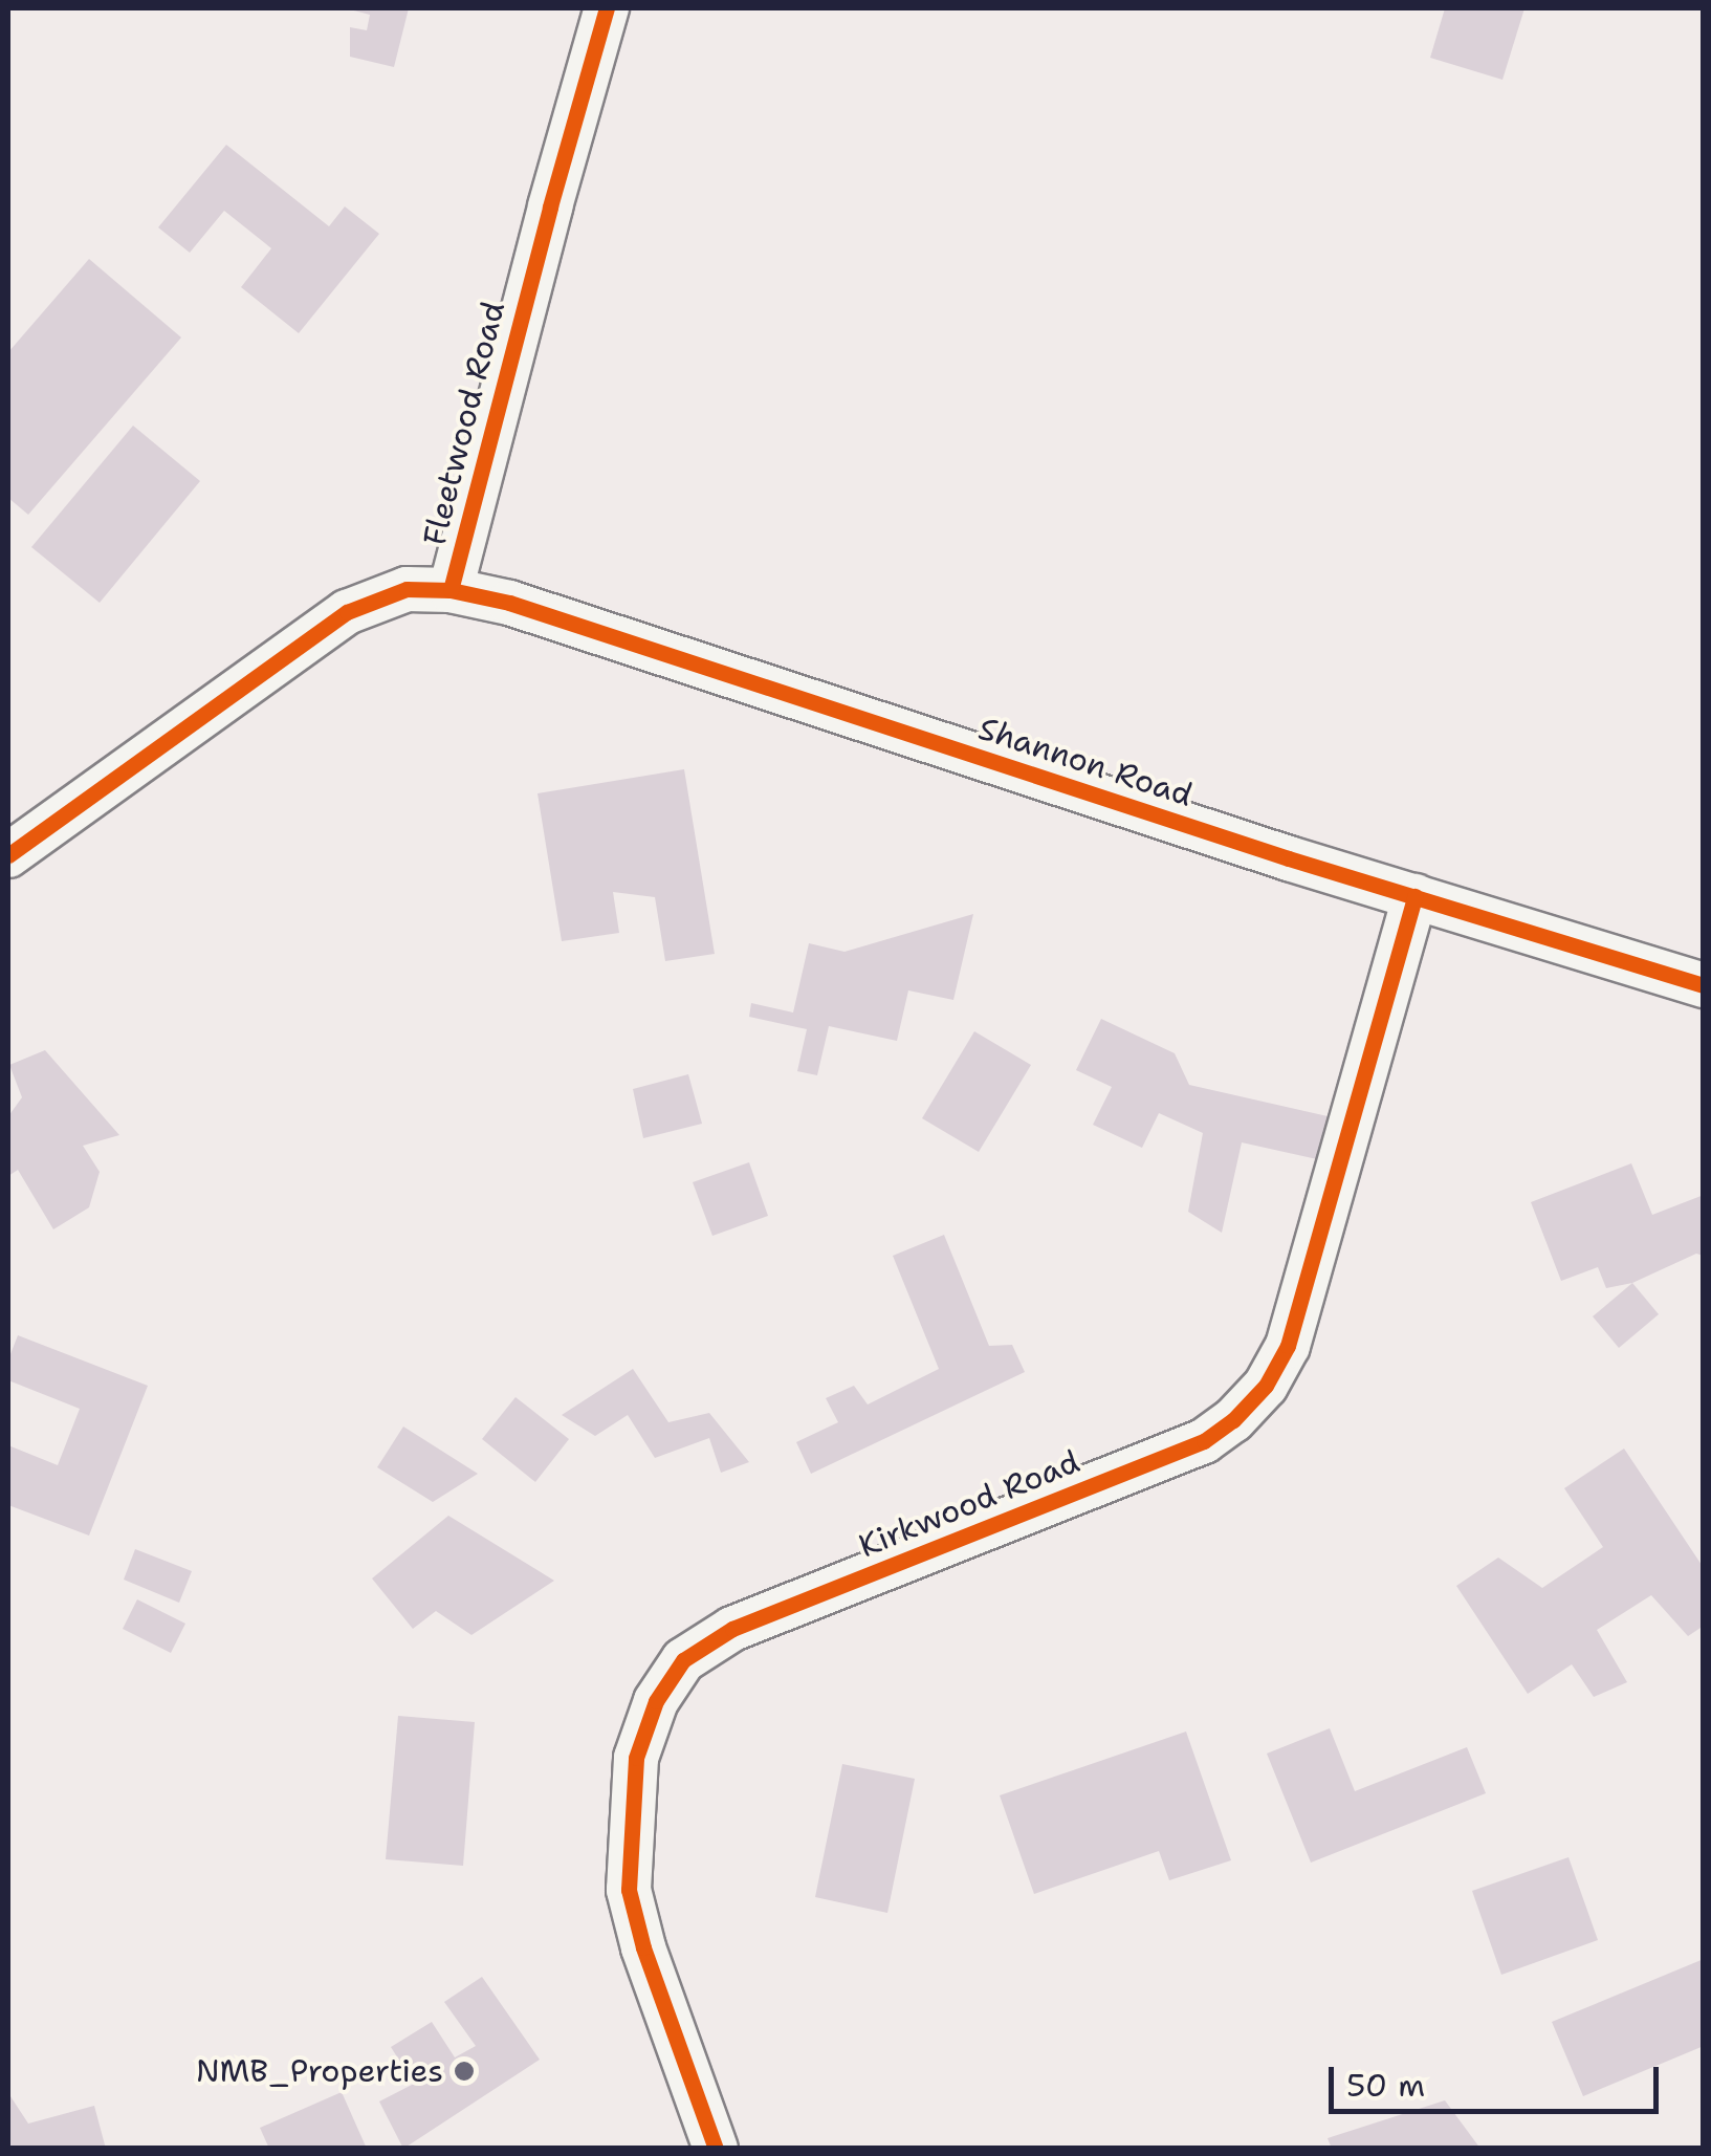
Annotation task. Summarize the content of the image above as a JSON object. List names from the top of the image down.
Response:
{
  "streets": {
    "street": ["Fleetwood Road", "Shannon Road", "Kirkwood Road"]
  },
  "crossings": [
    ["Fleetwood Road", "Shannon Road"],
    ["Shannon Road", "Kirkwood Road"]
  ],
  "places": ["NMB_Properties"],
  "scale_bar": "50 m"
}
